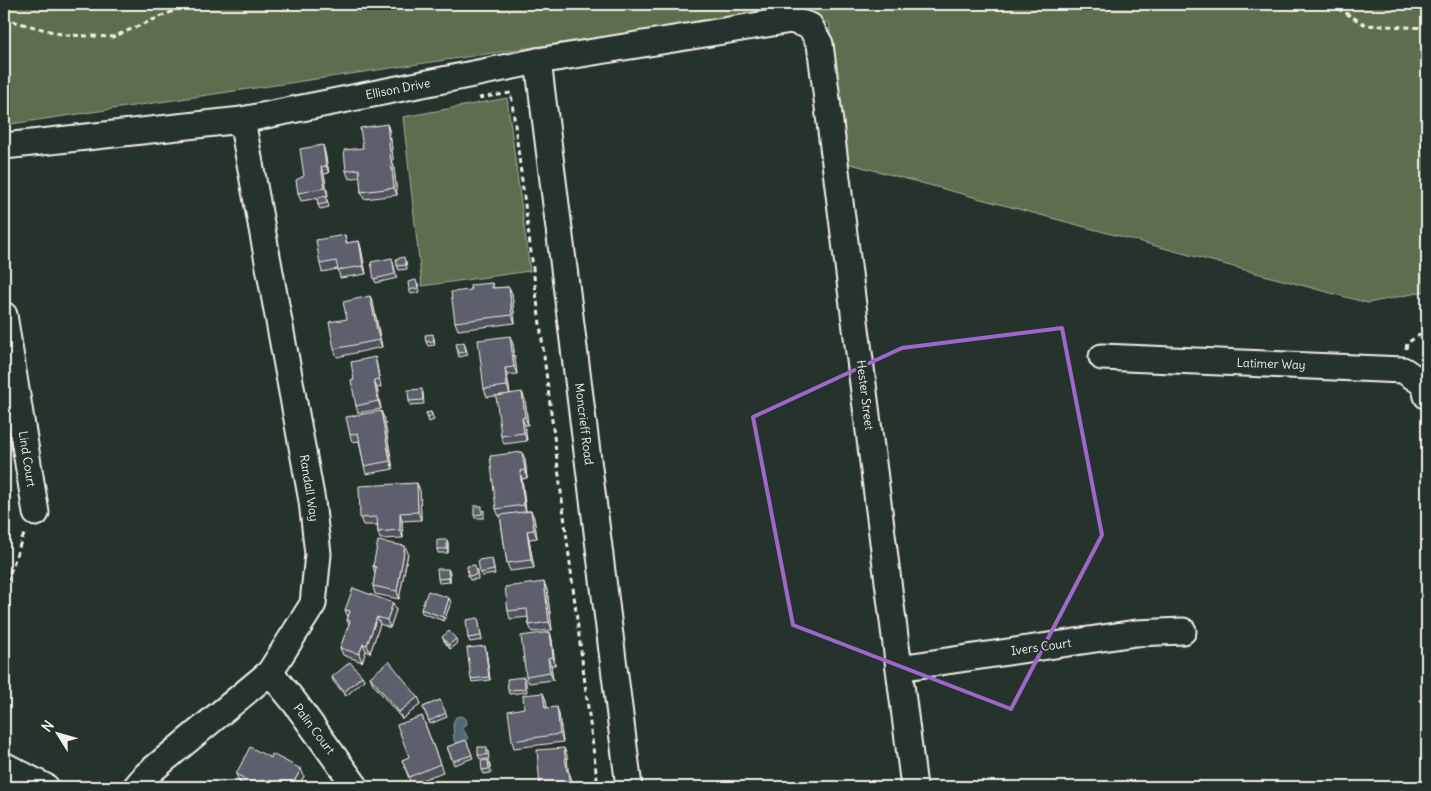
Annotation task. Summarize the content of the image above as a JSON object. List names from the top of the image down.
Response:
{
  "streets": {
    "street": [
      "Ellison Drive",
      "Latimer Way",
      "Hester Street",
      "Moncrieff Road",
      "Lind Court",
      "Randall Way",
      "Ivers Court",
      "Palin Court"
    ]
  },
  "crossings": [
    ["Ellison Drive", "Hester Street"],
    ["Ellison Drive", "Moncrieff Road"],
    ["Ellison Drive", "Randall Way"],
    ["Hester Street", "Ivers Court"],
    ["Randall Way", "Palin Court"]
  ],
  "north": "top left"
}
